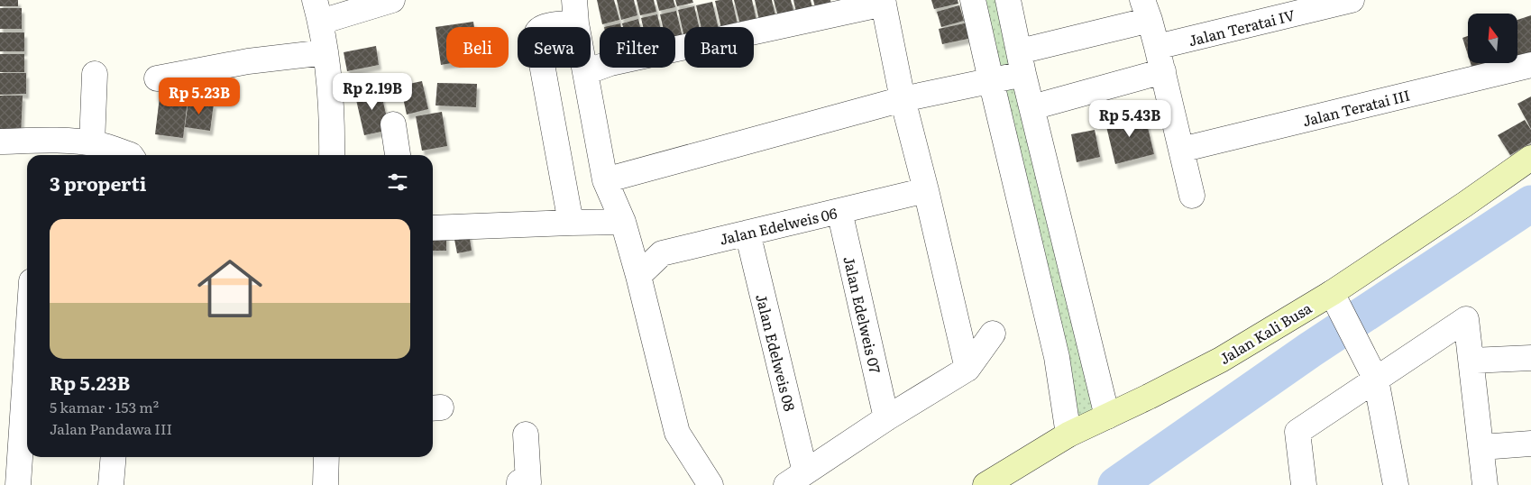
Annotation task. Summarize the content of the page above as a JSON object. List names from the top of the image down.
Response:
{
  "streets": {
    "street": [
      "Jalan Teratai IV",
      "Jalan Teratai III",
      "Jalan Edelweis 06",
      "Jalan Edelweis 07",
      "Jalan Kali Busa",
      "Jalan Edelweis 08"
    ]
  },
  "crossings": [
    ["Jalan Edelweis 06", "Jalan Edelweis 07"],
    ["Jalan Edelweis 06", "Jalan Edelweis 08"]
  ],
  "north": "top",
  "page": {
    "chip": [
      "Beli",
      "Sewa",
      "Filter",
      "Baru"
    ],
    "price": ["Rp 2.19B", "Rp 5.23B", "Rp 5.43B"],
    "heading": "3 properti",
    "list": [
      {
        "name": "Rp 5.23B",
        "note": "5 kamar · 153 m² · Jalan Pandawa III"
      }
    ]
  }
}
